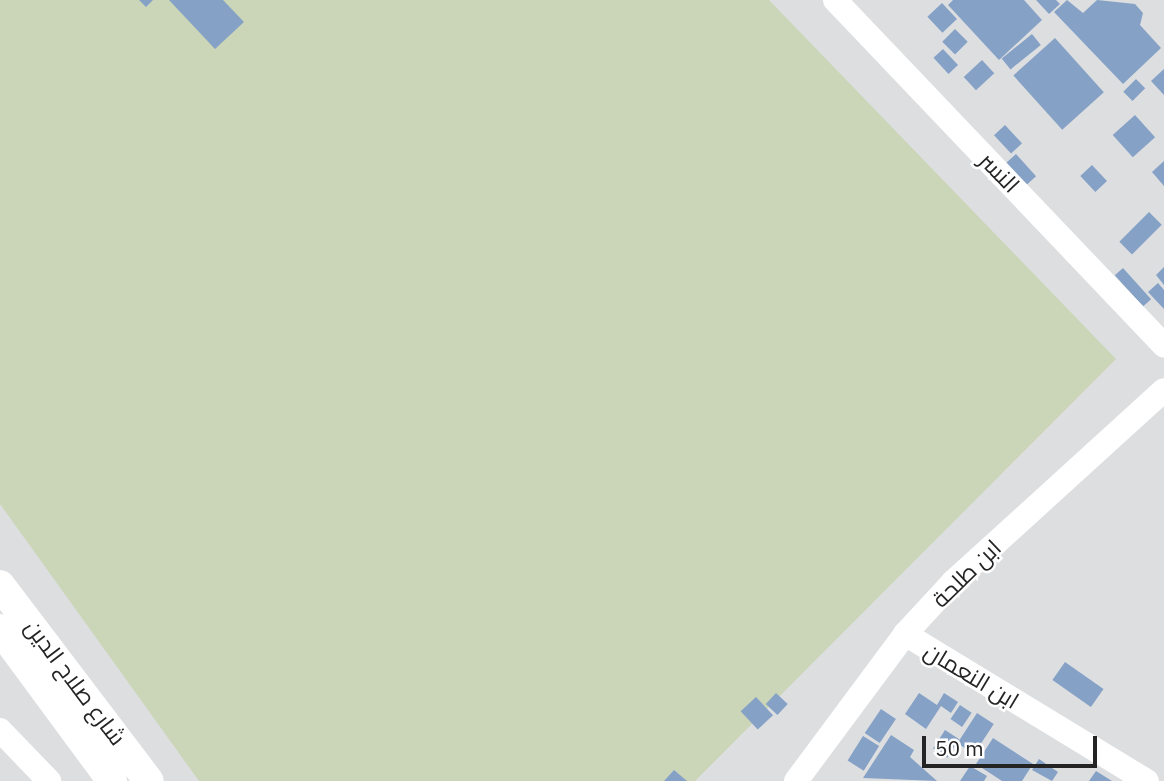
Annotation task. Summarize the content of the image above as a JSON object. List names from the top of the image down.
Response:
{
  "streets": {
    "street": [
      "النسر",
      "ابن طلحة",
      "ابن النعمان",
      "شارع صلاح الدين"
    ]
  },
  "crossings": [
    ["ابن طلحة", "ابن النعمان"]
  ],
  "scale_bar": "50 m"
}
